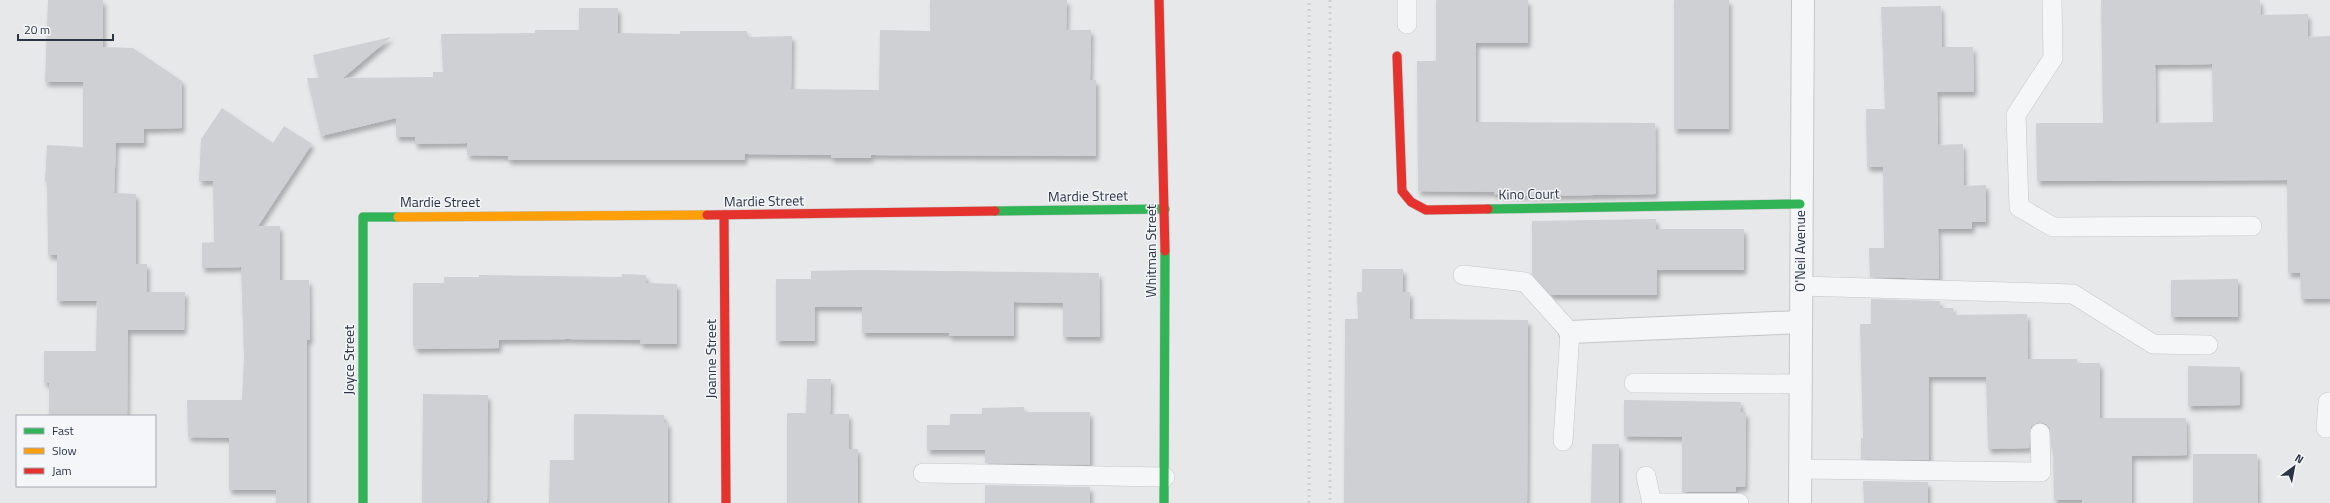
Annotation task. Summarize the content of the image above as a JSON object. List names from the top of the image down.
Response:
{
  "streets": {
    "street": [
      "Kino Court",
      "Mardie Street",
      "Whitman Street",
      "O'Neil Avenue",
      "Joanne Street",
      "Joyce Street"
    ]
  },
  "crossings": [
    ["Kino Court", "O'Neil Avenue"],
    ["Mardie Street", "Whitman Street"],
    ["Mardie Street", "Joanne Street"],
    ["Mardie Street", "Joyce Street"]
  ],
  "legend": ["Fast", "Slow", "Jam"],
  "scale_bar": "20 m",
  "north": "top right"
}
